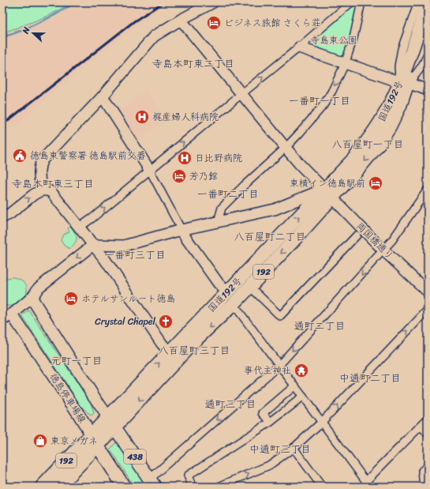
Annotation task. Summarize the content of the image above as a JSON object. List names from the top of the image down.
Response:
{
  "streets": {
    "highway": ["国道192号", "192", "438"],
    "main road": ["徳島停車場線"],
    "street": ["両国橋通り"]
  },
  "crossings": [
    ["国道192号", "両国橋通り"],
    ["国道192号", "徳島停車場線"],
    ["国道192号", "438"],
    ["徳島停車場線", "438"]
  ],
  "districts": [
    "寺島本町東二丁目",
    "一番町一丁目",
    "八百屋町一丁目",
    "寺島本町東三丁目",
    "一番町二丁目",
    "八百屋町二丁目",
    "一番町三丁目",
    "通町二丁目",
    "八百屋町三丁目",
    "元町一丁目",
    "中通町二丁目",
    "通町三丁目",
    "中通町三丁目"
  ],
  "parks": ["寺島東公園"],
  "places": {
    "hotel": [
      "ビジネス旅館 さくら荘",
      "芳乃館",
      "東横イン徳島駅前",
      "ホテルサンルート徳島"
    ],
    "hospital": ["梶産婦人科病院", "日比野病院"],
    "public building": ["徳島東警察署 徳島駅前交番"],
    "church": ["Crystal Chapel"],
    "temple": ["事代主神社"],
    "shop": ["東京メガネ"]
  },
  "north": "left"
}
